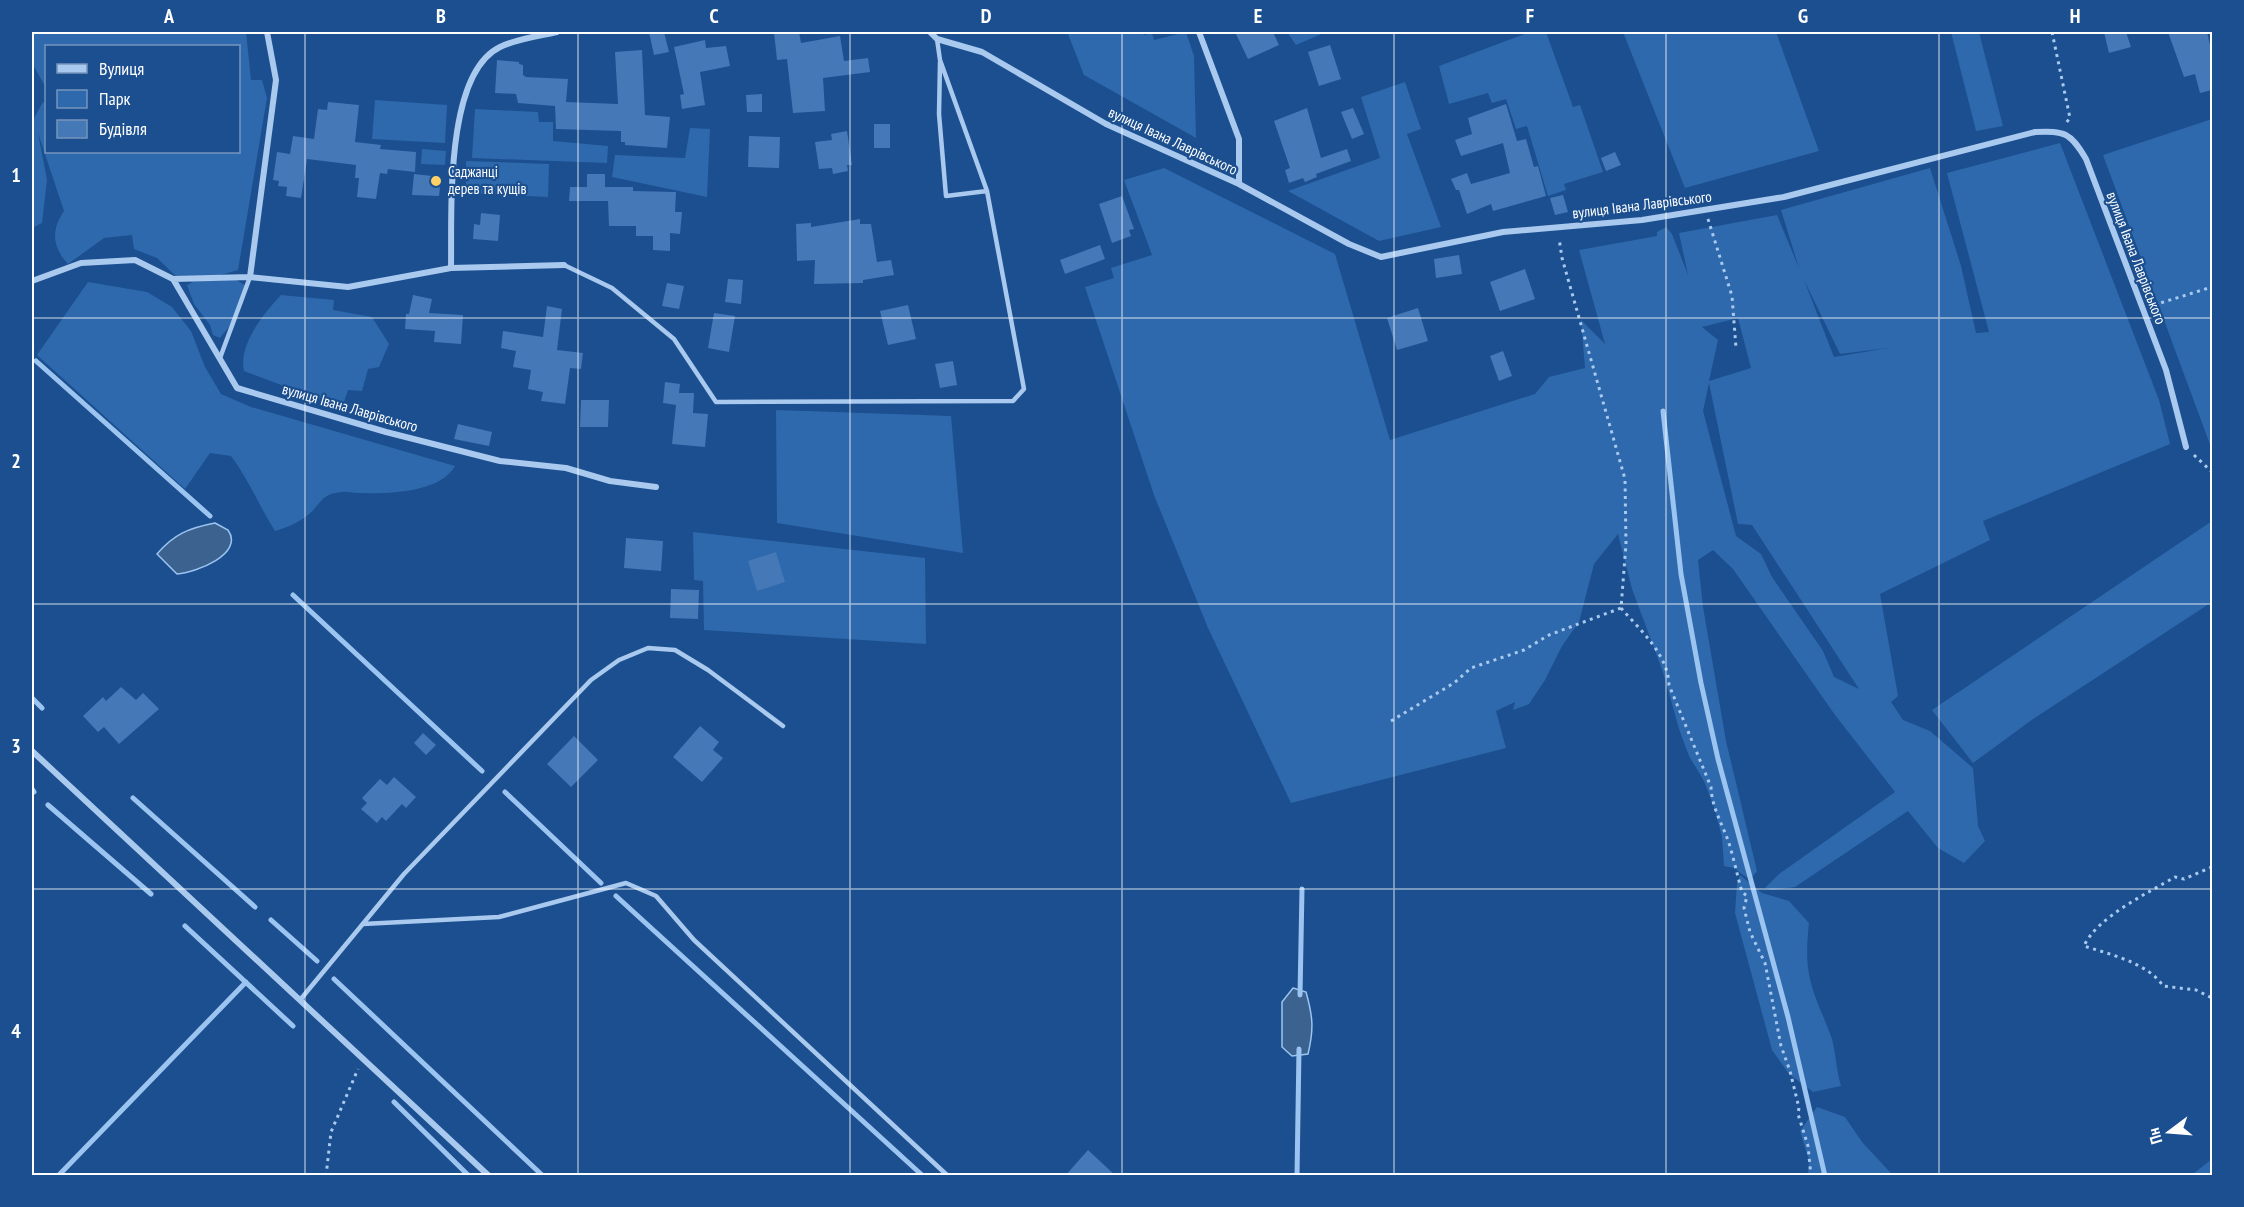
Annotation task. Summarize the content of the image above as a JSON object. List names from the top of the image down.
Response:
{
  "streets": {
    "street": ["вулиця Івана Лаврівського"]
  },
  "places": ["Саджанці дерев та кущів"],
  "legend": ["Вулиця", "Парк", "Будівля"],
  "north": "left",
  "grid": {
    "columns": [
      "A",
      "B",
      "C",
      "D",
      "E",
      "F",
      "G",
      "H"
    ],
    "rows": [
      "1",
      "2",
      "3",
      "4"
    ]
  }
}
